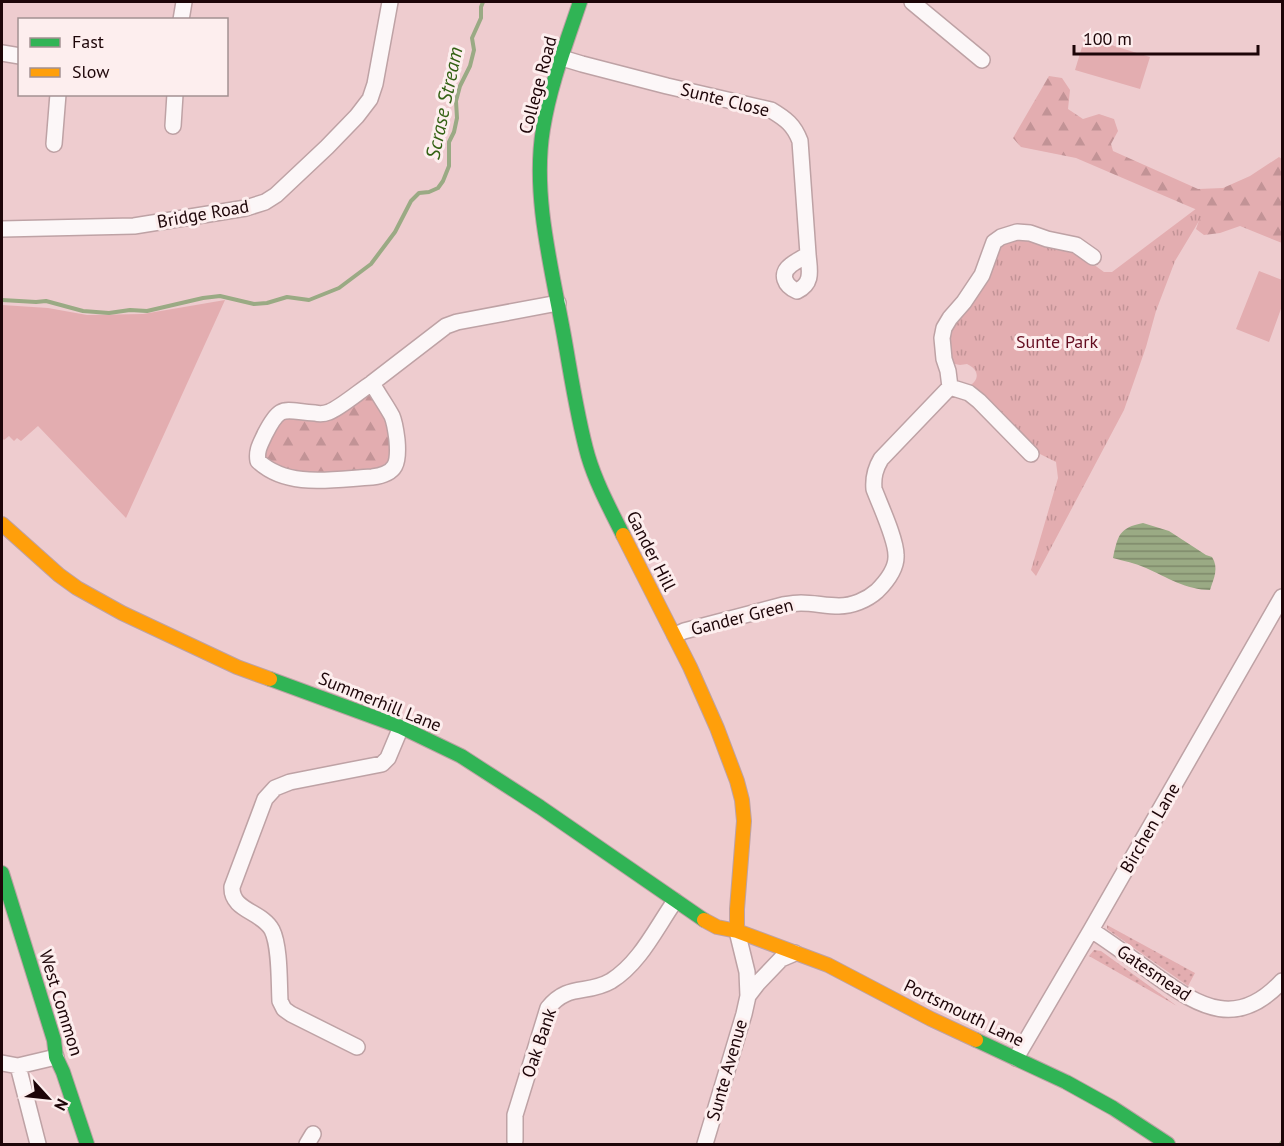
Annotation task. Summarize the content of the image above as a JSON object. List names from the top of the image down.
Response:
{
  "streets": {
    "street": [
      "College Road",
      "Sunte Close",
      "Bridge Road",
      "Gander Hill",
      "Gander Green",
      "Summerhill Lane",
      "Birchen Lane",
      "Gatesmead",
      "West Common",
      "Portsmouth Lane",
      "Oak Bank",
      "Sunte Avenue"
    ]
  },
  "crossings": [
    ["College Road", "Sunte Close"],
    ["College Road", "Gander Hill"],
    ["Gander Hill", "Gander Green"],
    ["Gander Hill", "Summerhill Lane"],
    ["Gander Hill", "Portsmouth Lane"],
    ["Gander Hill", "Sunte Avenue"],
    ["Summerhill Lane", "Portsmouth Lane"],
    ["Summerhill Lane", "Oak Bank"],
    ["Summerhill Lane", "Sunte Avenue"],
    ["Birchen Lane", "Gatesmead"],
    ["Birchen Lane", "Portsmouth Lane"],
    ["Portsmouth Lane", "Sunte Avenue"]
  ],
  "water": ["Scrase Stream"],
  "parks": ["Sunte Park"],
  "legend": ["Fast", "Slow"],
  "scale_bar": "100 m",
  "north": "bottom right"
}
